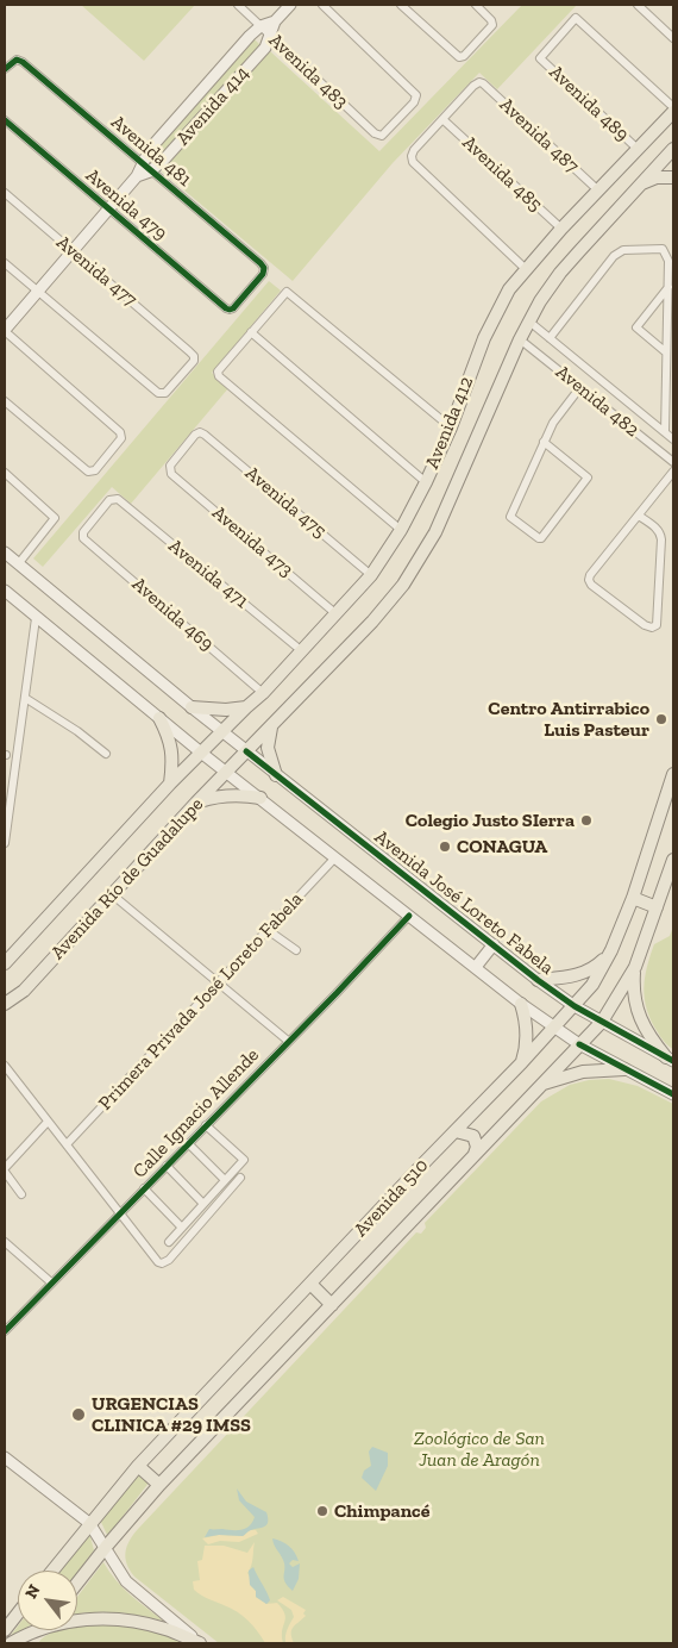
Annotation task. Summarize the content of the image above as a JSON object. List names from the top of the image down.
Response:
{
  "streets": {
    "main road": [
      "Avenida 414",
      "Avenida 412",
      "Avenida Río de Guadalupe",
      "Avenida José Loreto Fabela",
      "Avenida 510"
    ],
    "street": [
      "Avenida 483",
      "Avenida 489",
      "Avenida 487",
      "Avenida 481",
      "Avenida 485",
      "Avenida 479",
      "Avenida 477",
      "Avenida 482",
      "Avenida 475",
      "Avenida 473",
      "Avenida 471",
      "Avenida 469",
      "Primera Privada José Loreto Fabela",
      "Calle Ignacio Allende"
    ]
  },
  "crossings": [
    ["Avenida 483", "Avenida 414"],
    ["Avenida 489", "Avenida 412"],
    ["Avenida 414", "Avenida 481"],
    ["Avenida 414", "Avenida 479"],
    ["Avenida 414", "Avenida 477"],
    ["Avenida 487", "Avenida 485"],
    ["Avenida 487", "Avenida 412"],
    ["Avenida 481", "Avenida 479"],
    ["Avenida 485", "Avenida 412"],
    ["Avenida 482", "Avenida 412"],
    ["Avenida 412", "Avenida 475"],
    ["Avenida 412", "Avenida 473"],
    ["Avenida 412", "Avenida 471"],
    ["Avenida 412", "Avenida 469"],
    ["Avenida 412", "Avenida Río de Guadalupe"],
    ["Avenida 412", "Avenida José Loreto Fabela"],
    ["Avenida 475", "Avenida 473"],
    ["Avenida 471", "Avenida 469"],
    ["Avenida Río de Guadalupe", "Avenida José Loreto Fabela"],
    ["Avenida José Loreto Fabela", "Avenida 510"]
  ],
  "parks": ["Zoológico de San Juan de Aragón"],
  "places": [
    "Centro Antirrabico Luis Pasteur",
    "Colegio Justo SIerra",
    "CONAGUA",
    "URGENCIAS CLINICA #29 IMSS",
    "Chimpancé"
  ],
  "north": "top left"
}
